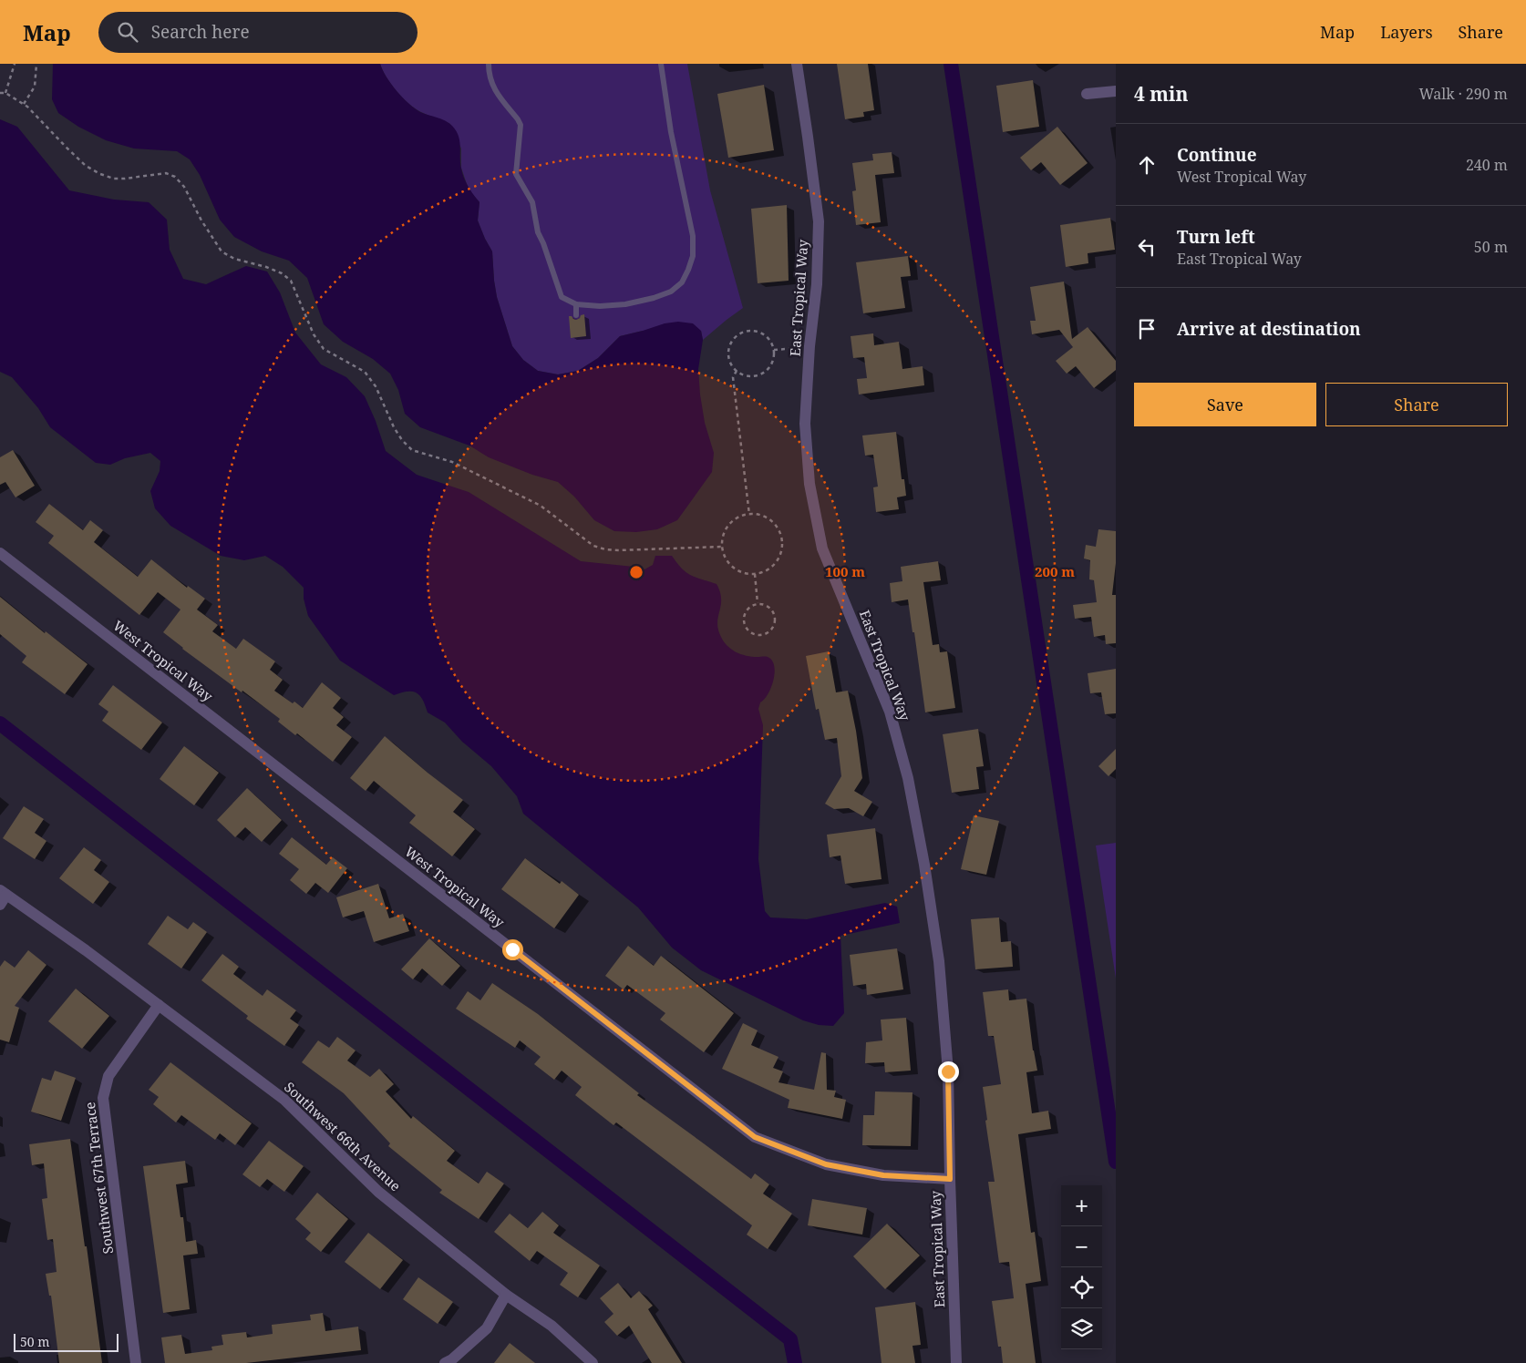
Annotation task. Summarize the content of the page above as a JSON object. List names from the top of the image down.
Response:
{
  "streets": {
    "street": [
      "East Tropical Way",
      "West Tropical Way",
      "Southwest 66th Avenue",
      "Southwest 67th Terrace"
    ]
  },
  "crossings": [
    ["East Tropical Way", "West Tropical Way"],
    ["Southwest 66th Avenue", "Southwest 67th Terrace"]
  ],
  "scale_bar": "50 m",
  "page": {
    "header": "Map",
    "search": "Search here",
    "nav": ["Map", "Layers", "Share"],
    "heading": ["4 min", "Walk · 290 m"],
    "list": [
      ["Continue", "West Tropical Way", "240 m"],
      ["Turn left", "East Tropical Way", "50 m"],
      "Arrive at destination"
    ],
    "buttons": ["Save", "Share"],
    "map_buttons": ["+", "−"],
    "scale": "50 m"
  },
  "rings": ["100 m", "200 m"]
}
